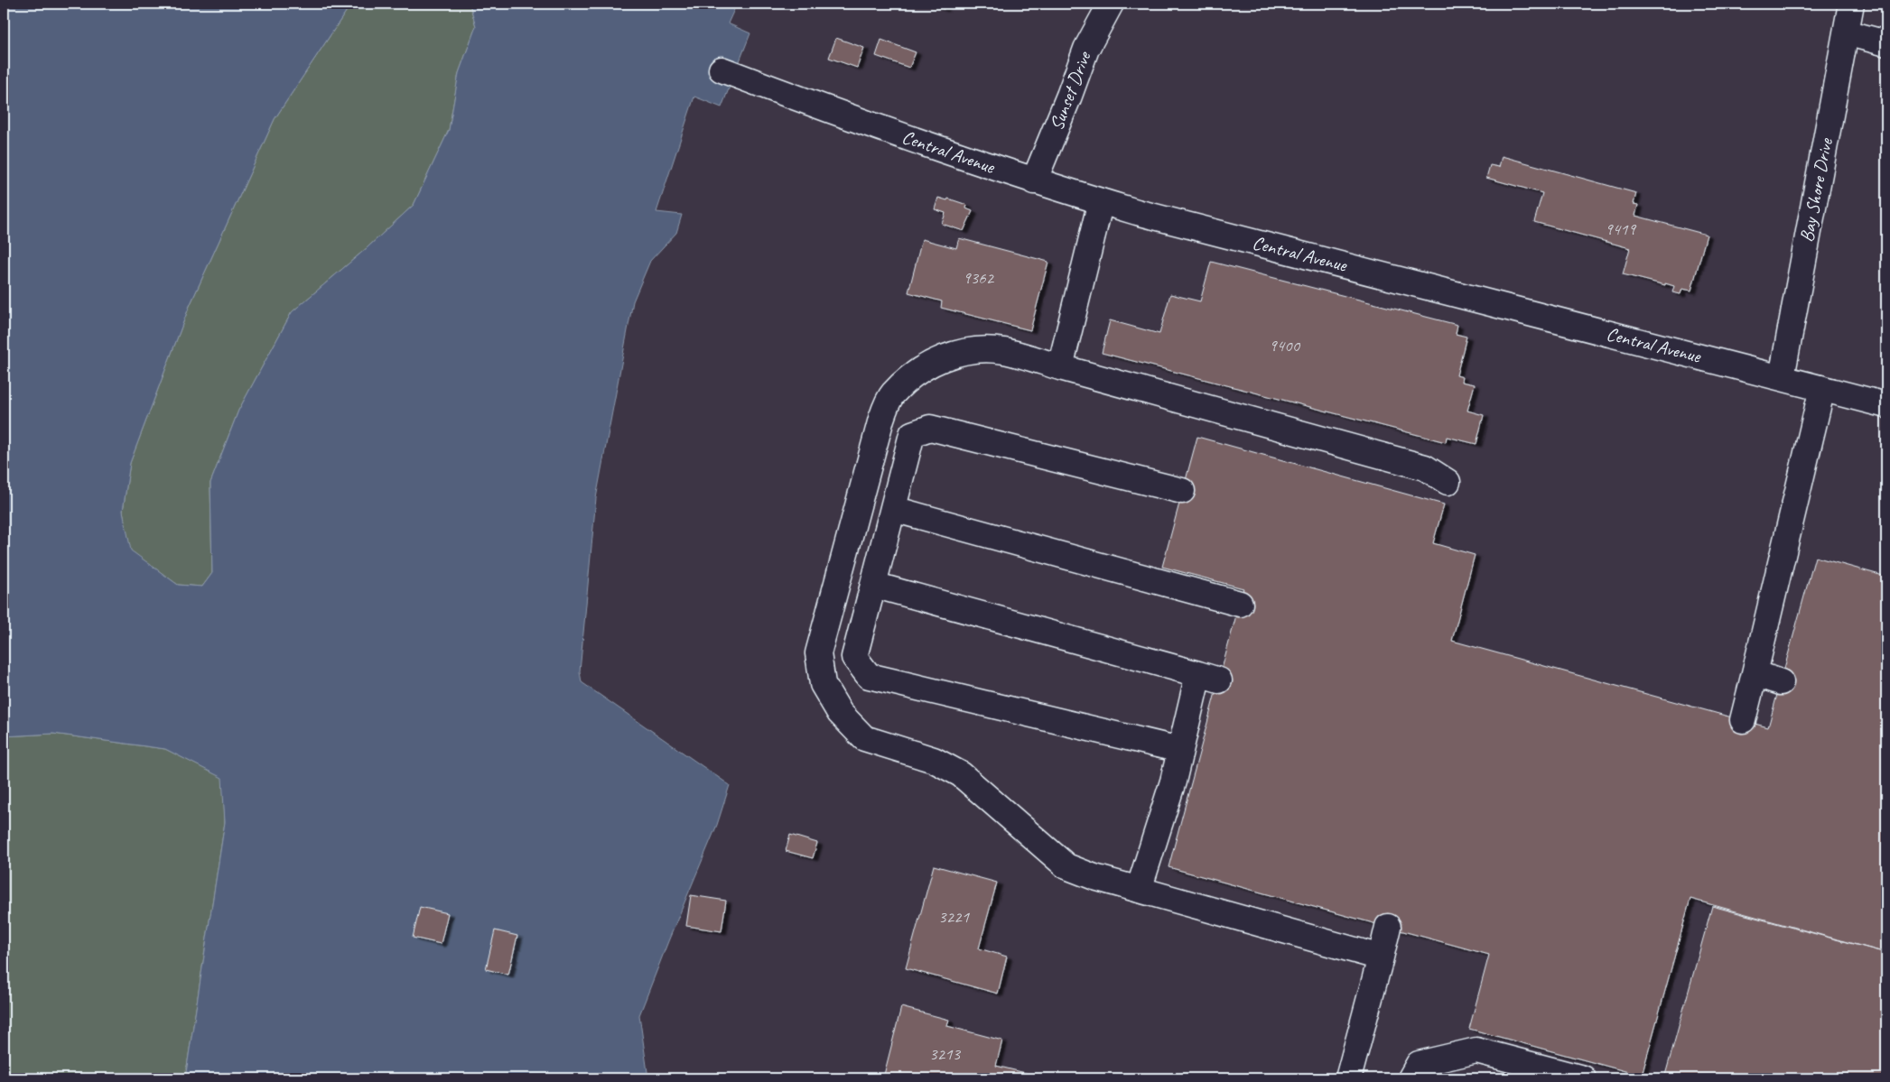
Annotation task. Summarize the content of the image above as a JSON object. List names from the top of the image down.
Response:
{
  "streets": {
    "street": ["Sunset Drive", "Central Avenue", "Bay Shore Drive"]
  },
  "crossings": [
    ["Sunset Drive", "Central Avenue"],
    ["Central Avenue", "Bay Shore Drive"]
  ],
  "house_numbers": [
    "9419",
    "9362",
    "9400",
    "3221",
    "3213"
  ]
}
